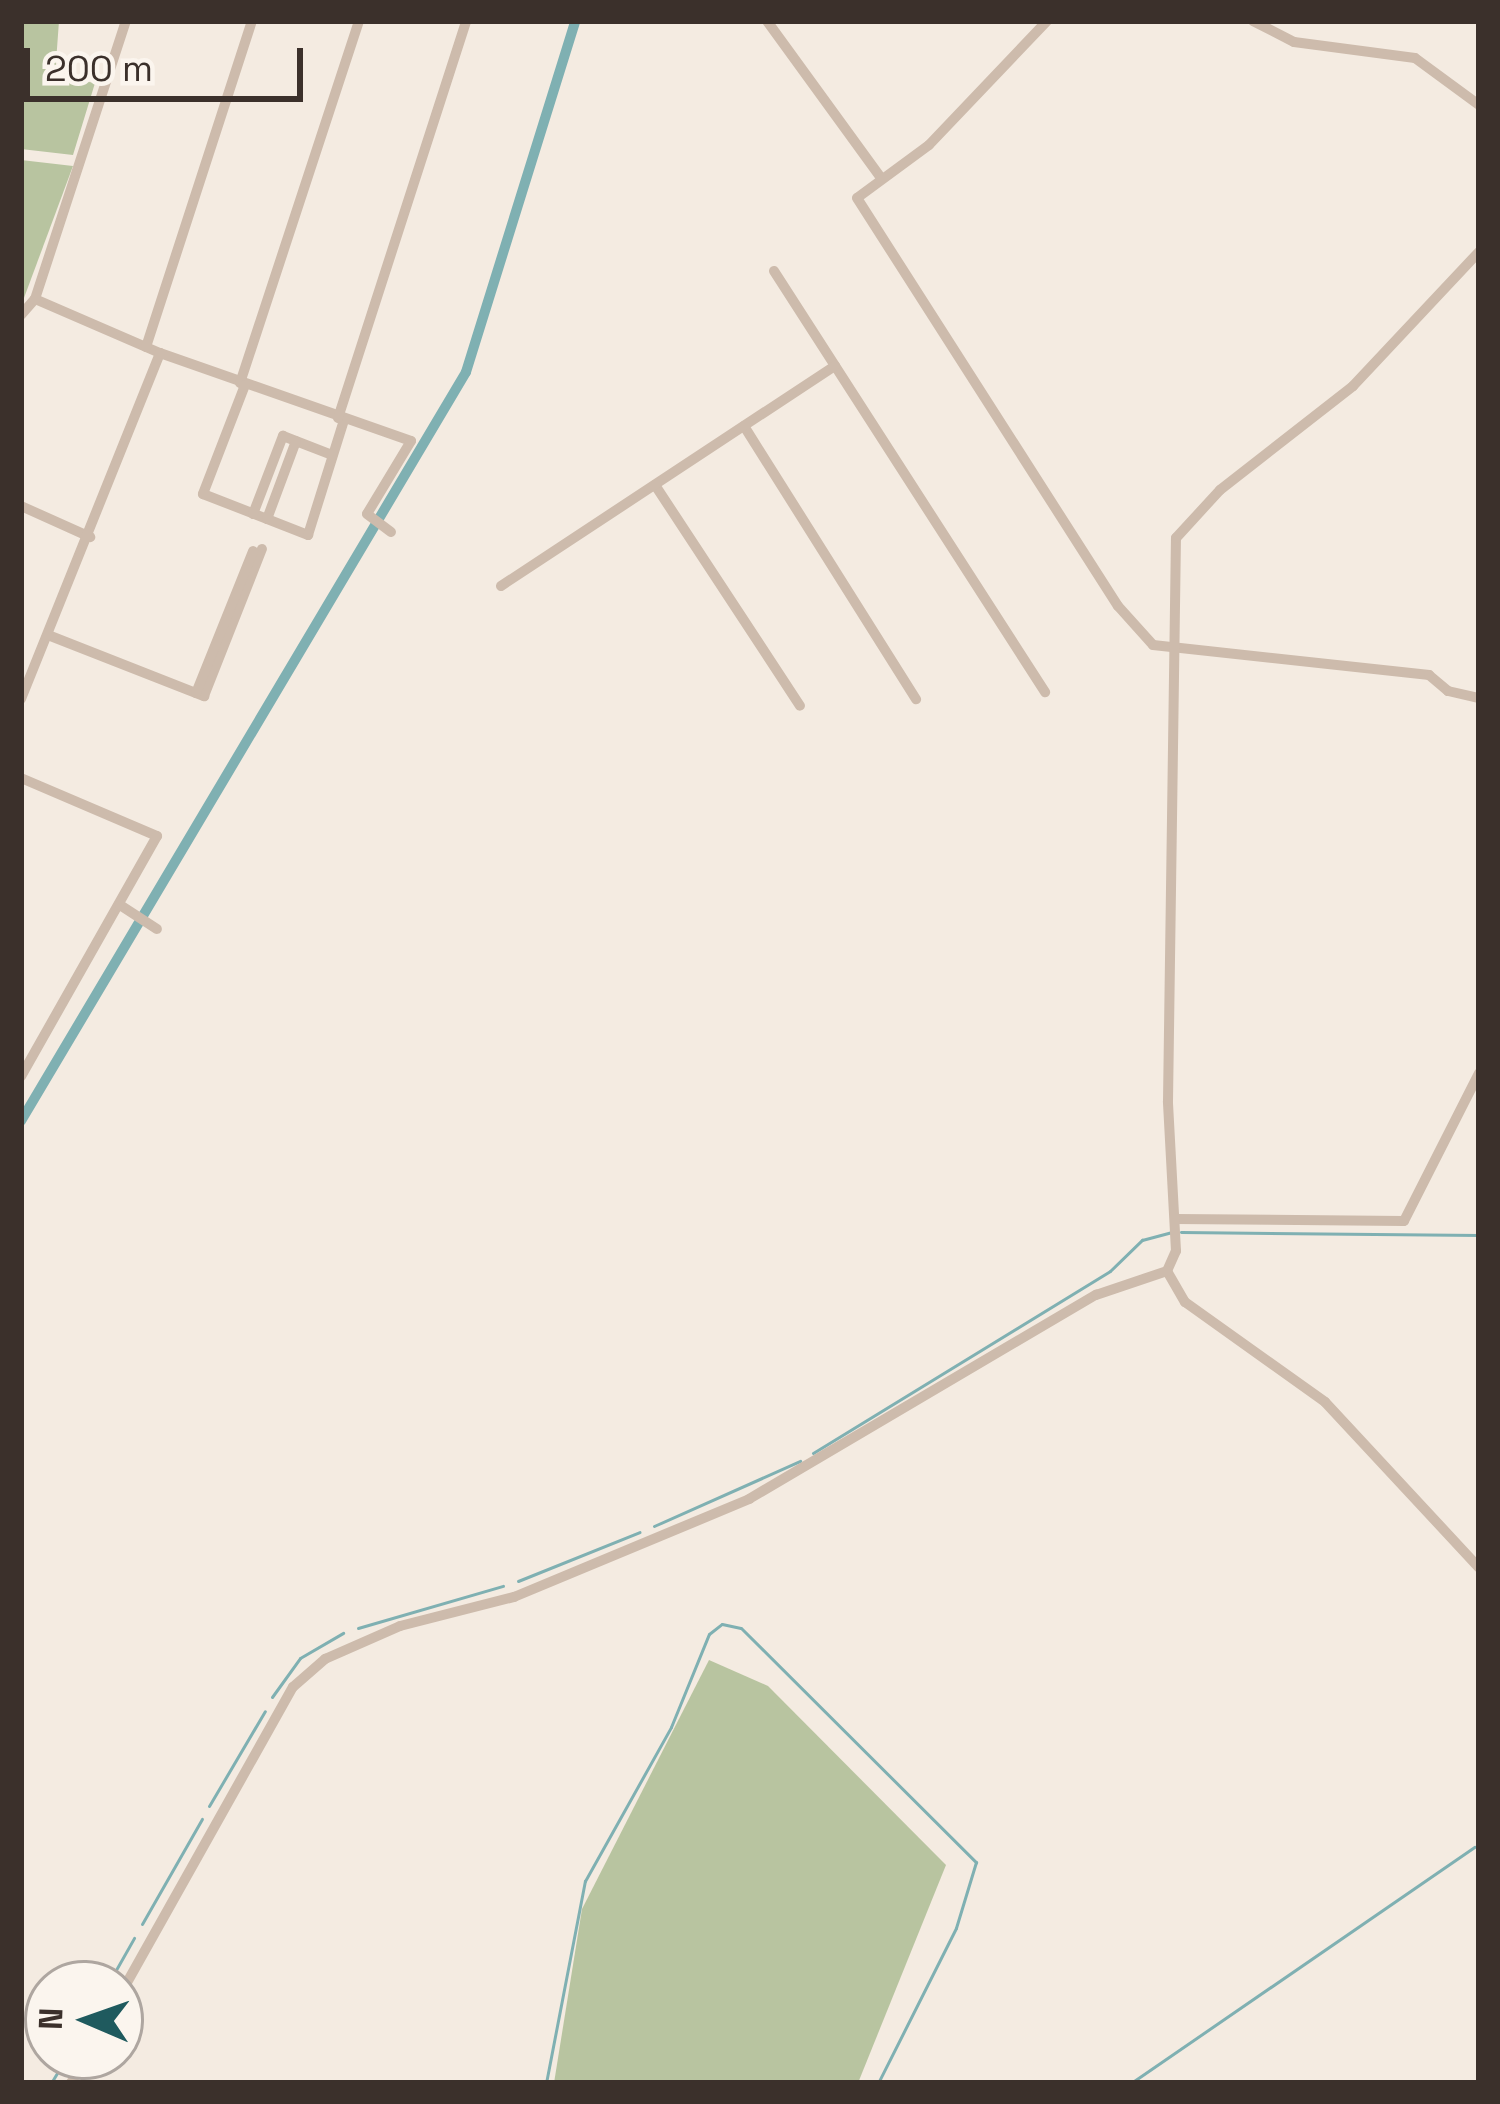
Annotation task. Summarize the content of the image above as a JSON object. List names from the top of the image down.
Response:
{
  "scale_bar": "200 m",
  "north": "left"
}
